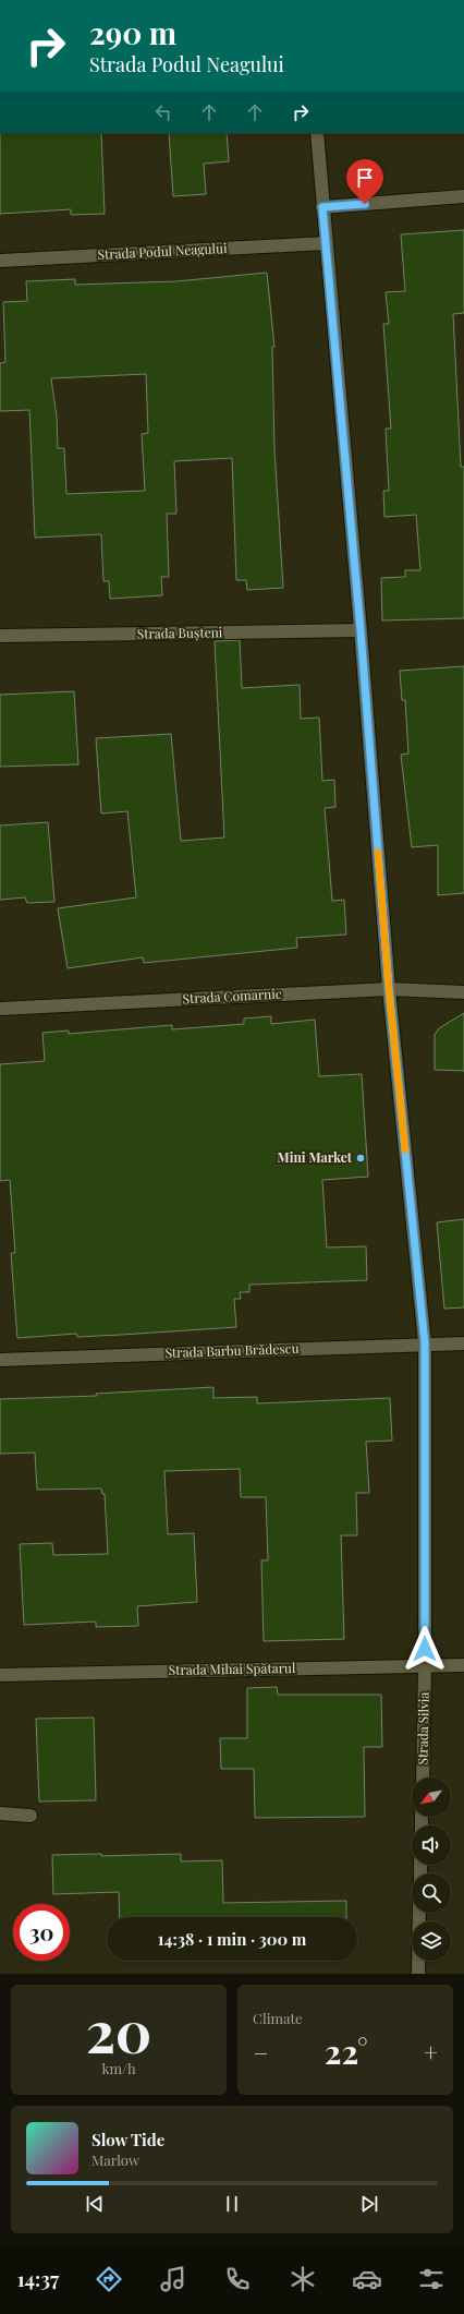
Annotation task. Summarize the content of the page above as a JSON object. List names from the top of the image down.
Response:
{
  "streets": {
    "street": [
      "Strada Podul Neagului",
      "Strada Bușteni",
      "Strada Comarnic",
      "Strada Barbu Brădescu",
      "Strada Mihai Spătarul",
      "Strada Silvia"
    ]
  },
  "crossings": [
    ["Strada Podul Neagului", "Strada Silvia"],
    ["Strada Bușteni", "Strada Silvia"],
    ["Strada Comarnic", "Strada Silvia"],
    ["Strada Barbu Brădescu", "Strada Silvia"],
    ["Strada Mihai Spătarul", "Strada Silvia"]
  ],
  "places": ["Mini Market"],
  "north": "bottom left",
  "page": {
    "turn": ["290 m", "Strada Podul Neagului"],
    "limit": "30",
    "trip": "14:38 · 1 min · 300 m",
    "tile": [
      ["20", "km/h"],
      "Climate"
    ],
    "heat": ["−", "22°", "+"],
    "song": ["Slow Tide", "Marlow"],
    "tabs": "14:37"
  }
}
